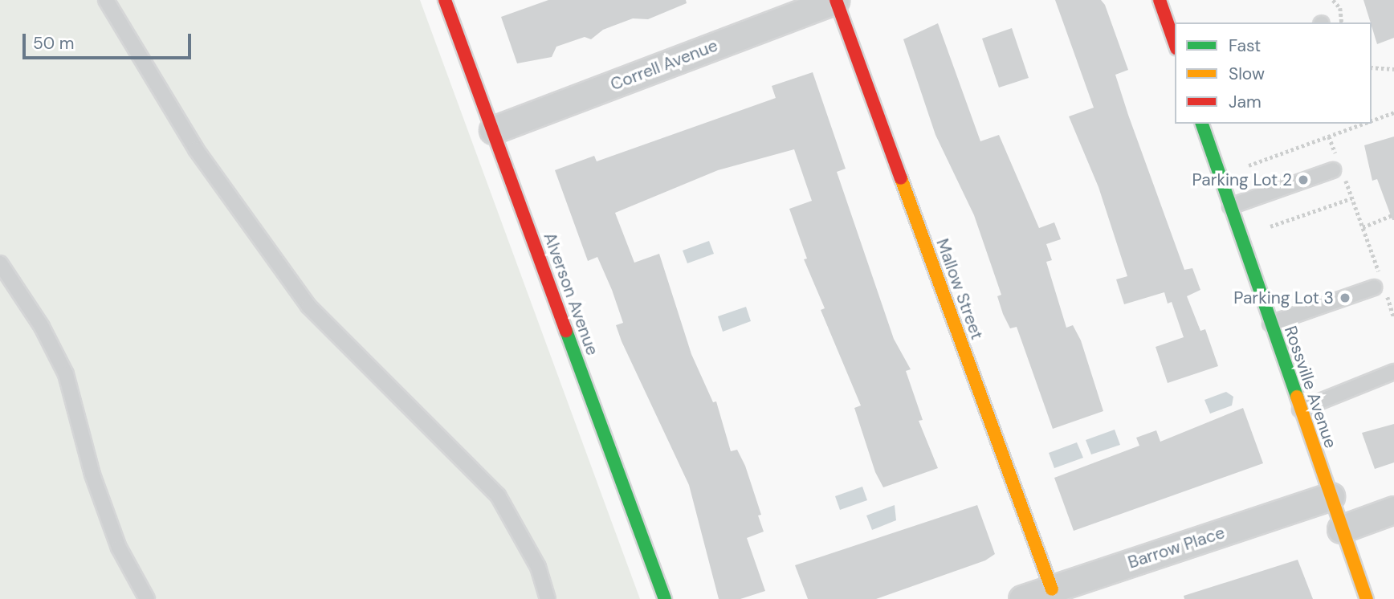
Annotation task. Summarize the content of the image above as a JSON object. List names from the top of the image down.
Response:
{
  "streets": {
    "street": [
      "Correll Avenue",
      "Mallow Street",
      "Alverson Avenue",
      "Rossville Avenue",
      "Barrow Place"
    ]
  },
  "crossings": [
    ["Correll Avenue", "Mallow Street"],
    ["Correll Avenue", "Alverson Avenue"],
    ["Mallow Street", "Barrow Place"],
    ["Rossville Avenue", "Barrow Place"]
  ],
  "places": ["Parking Lot 2", "Parking Lot 3"],
  "legend": ["Fast", "Slow", "Jam"],
  "scale_bar": "50 m"
}
